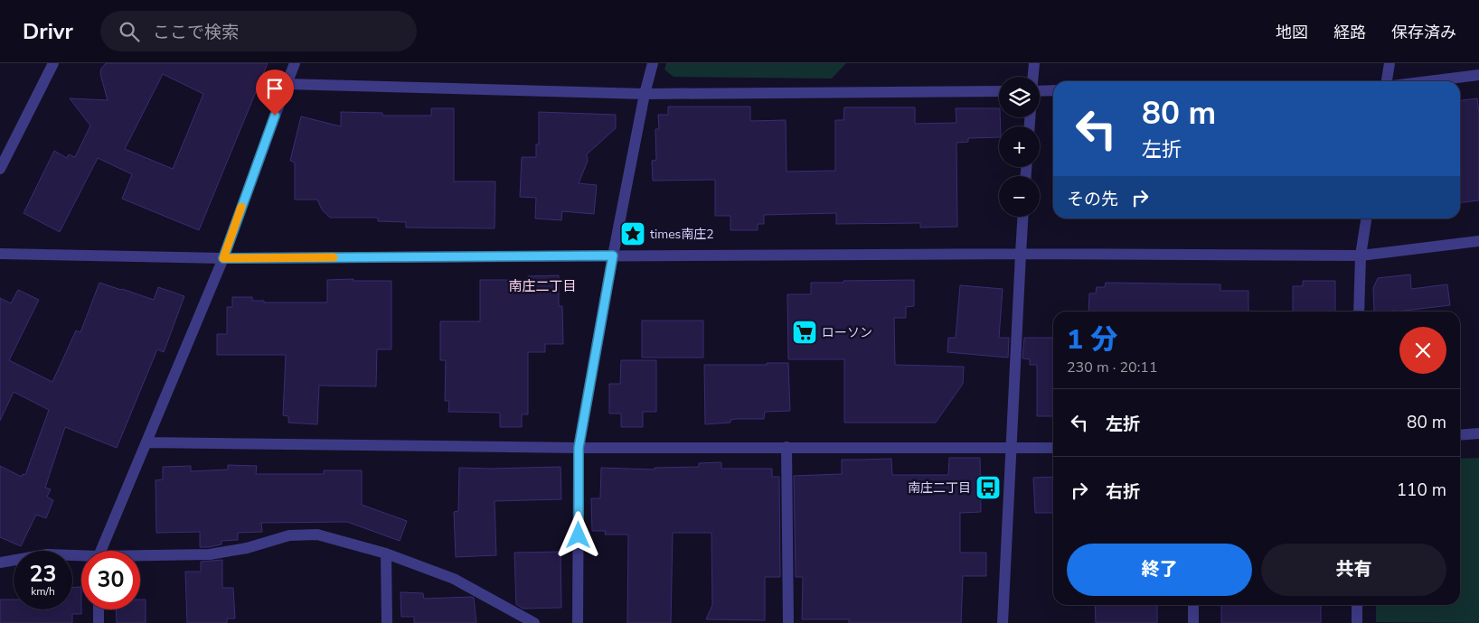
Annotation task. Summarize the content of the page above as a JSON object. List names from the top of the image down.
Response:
{
  "districts": ["南庄二丁目"],
  "places": {
    "place": ["times南庄2"],
    "supermarket": ["ローソン"],
    "bus stop": ["南庄二丁目"]
  },
  "page": {
    "header": "Drivr",
    "search": "ここで検索",
    "nav": ["地図", "経路", "保存済み"],
    "map_buttons": ["+", "−"],
    "turn": ["80 m", "左折"],
    "then": "その先",
    "heading": ["1 分", "230 m · 20:11"],
    "list": [
      {
        "name": "左折",
        "value": "80 m"
      },
      {
        "name": "右折",
        "value": "110 m"
      }
    ],
    "buttons": ["終了", "共有"],
    "speed": "23 km/h",
    "limit": "30"
  }
}
